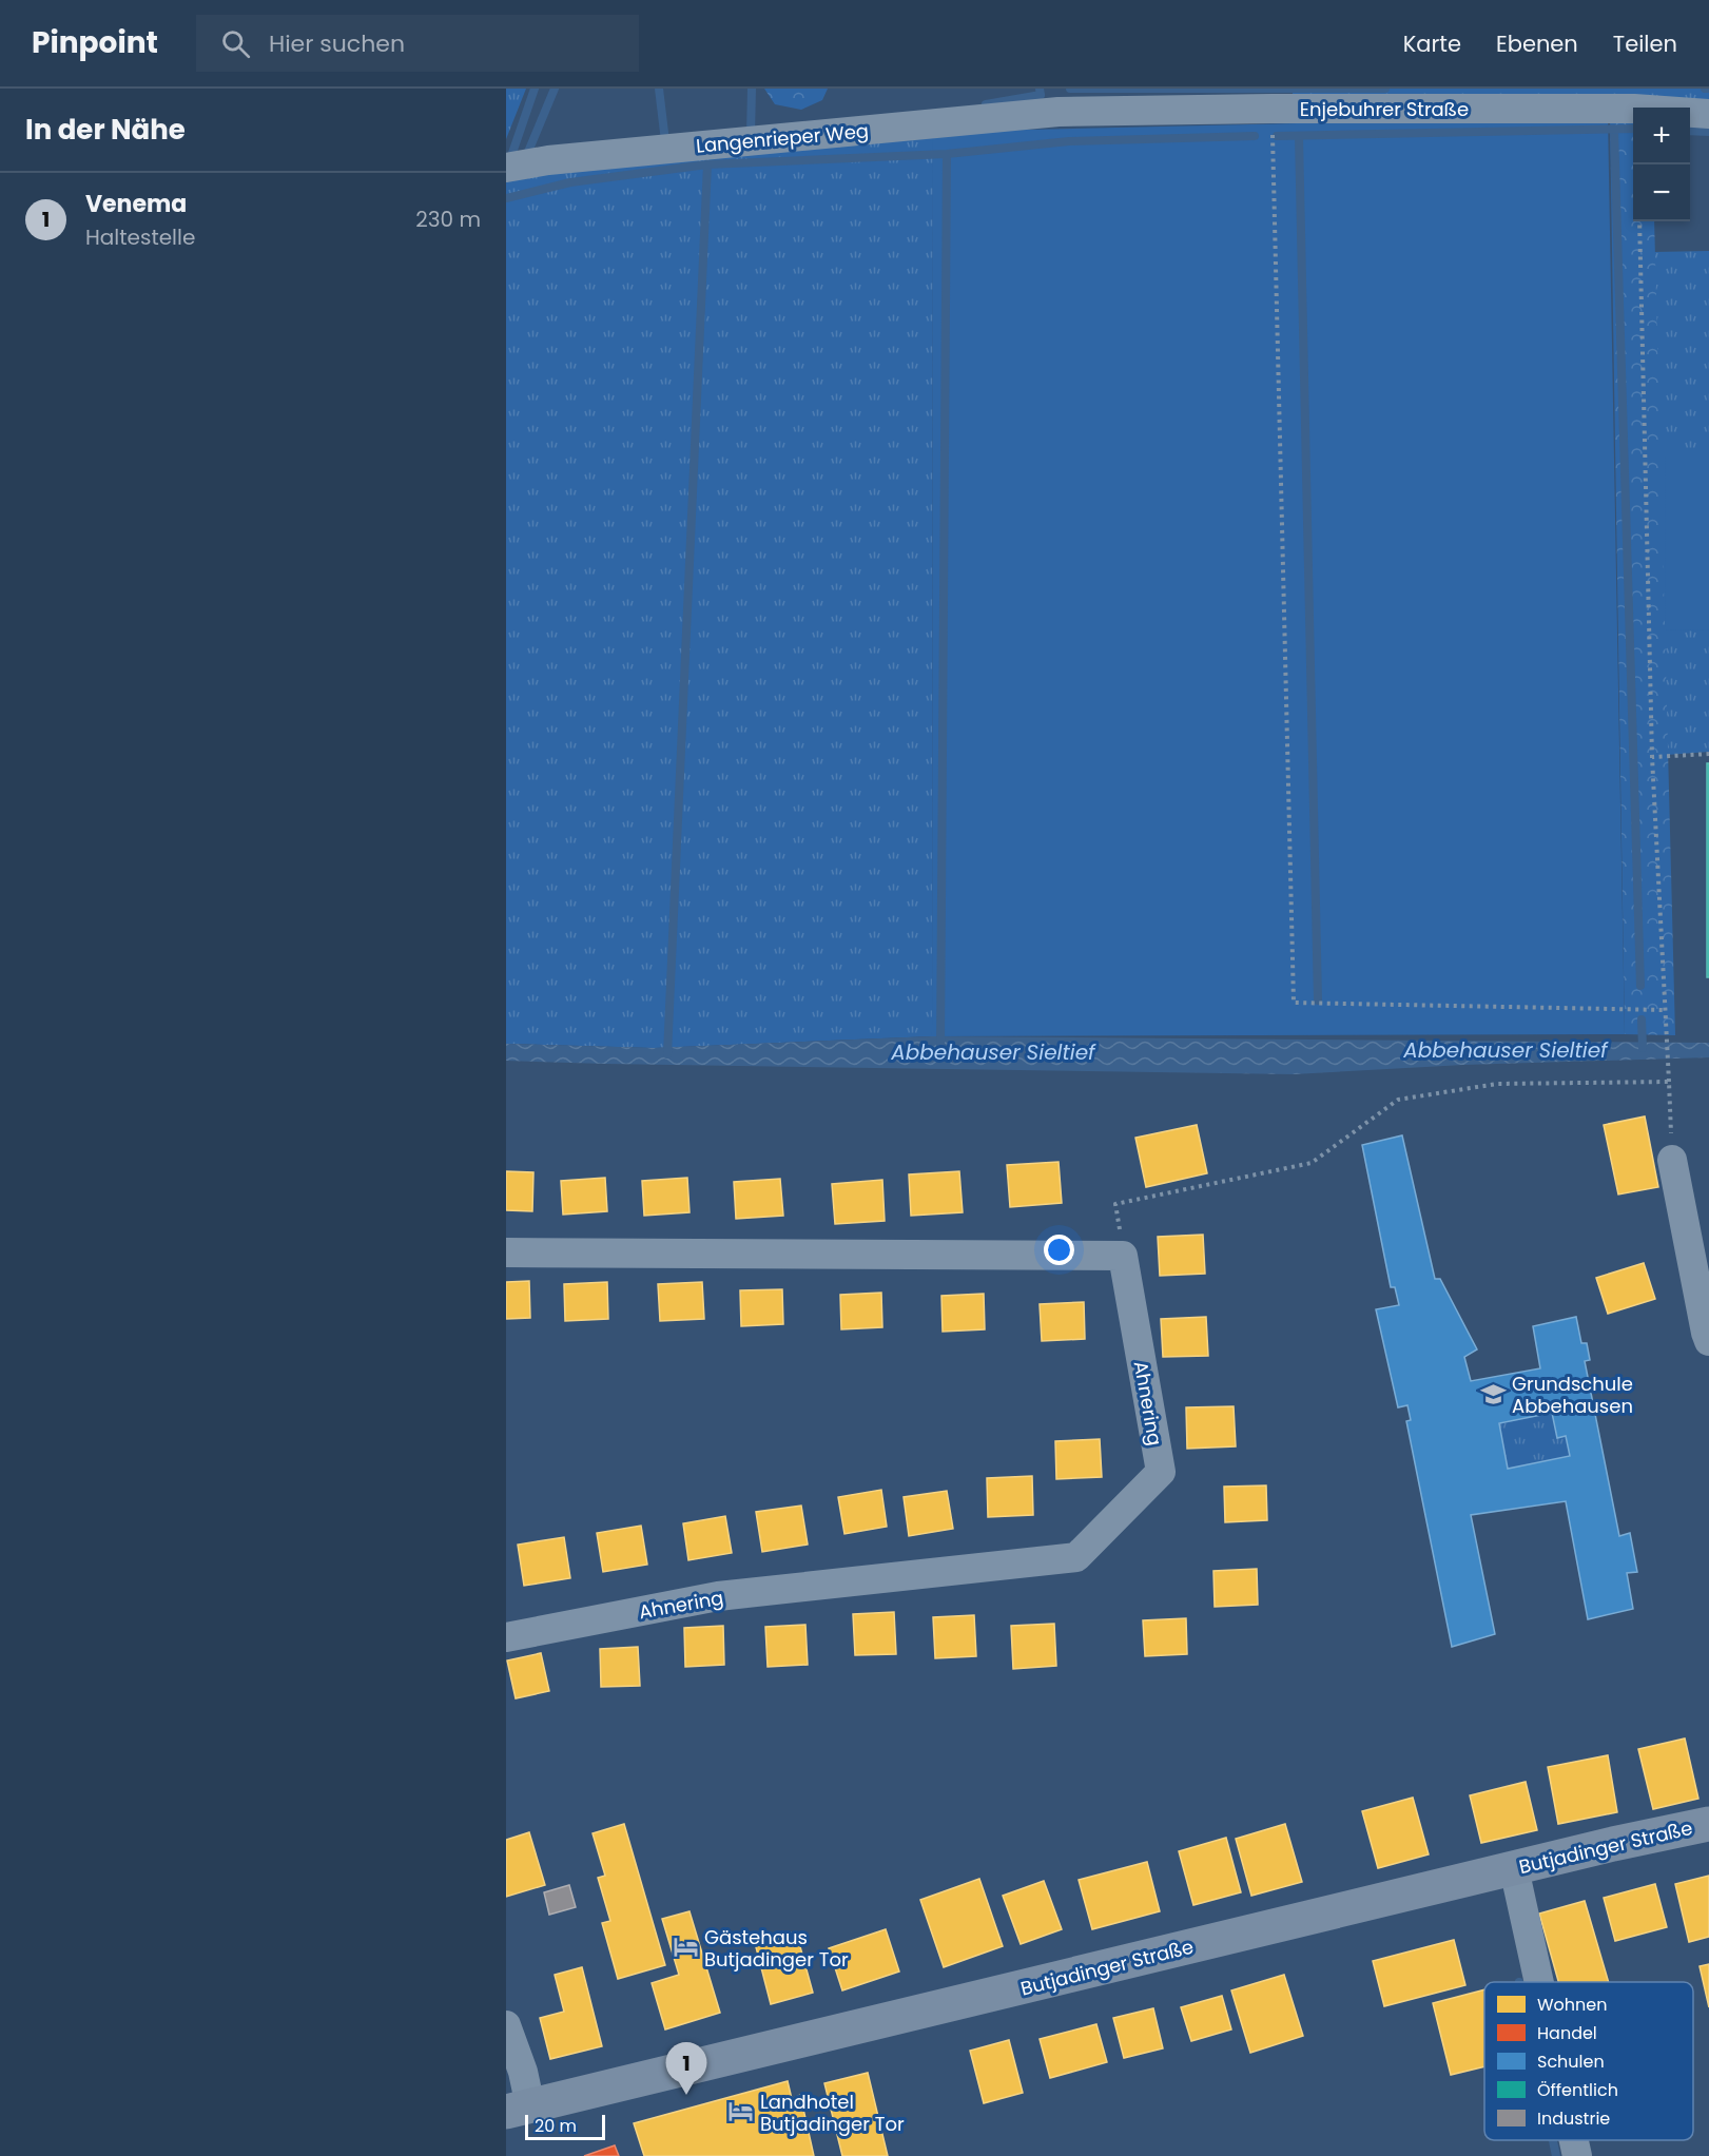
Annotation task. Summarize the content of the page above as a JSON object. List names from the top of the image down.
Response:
{
  "streets": {
    "main road": ["Butjadinger Straße"],
    "street": ["Enjebuhrer Straße", "Langenrieper Weg", "Ahnering"]
  },
  "crossings": [
    ["Enjebuhrer Straße", "Langenrieper Weg"]
  ],
  "water": ["Abbehauser Sieltief"],
  "places": {
    "school or university": ["Grundschule Abbehausen"],
    "hotel": ["Gästehaus Butjadinger Tor", "Landhotel Butjadinger Tor"]
  },
  "legend": [
    "Wohnen",
    "Handel",
    "Schulen",
    "Öffentlich",
    "Industrie"
  ],
  "scale_bar": "20 m",
  "page": {
    "header": "Pinpoint",
    "search": "Hier suchen",
    "nav": ["Karte", "Ebenen", "Teilen"],
    "heading": "In der Nähe",
    "map_buttons": ["+", "−"],
    "list": [
      {
        "mark": "1",
        "name": "Venema",
        "note": "Haltestelle",
        "value": "230 m"
      }
    ],
    "pins": "1",
    "scale": "20 m"
  }
}
